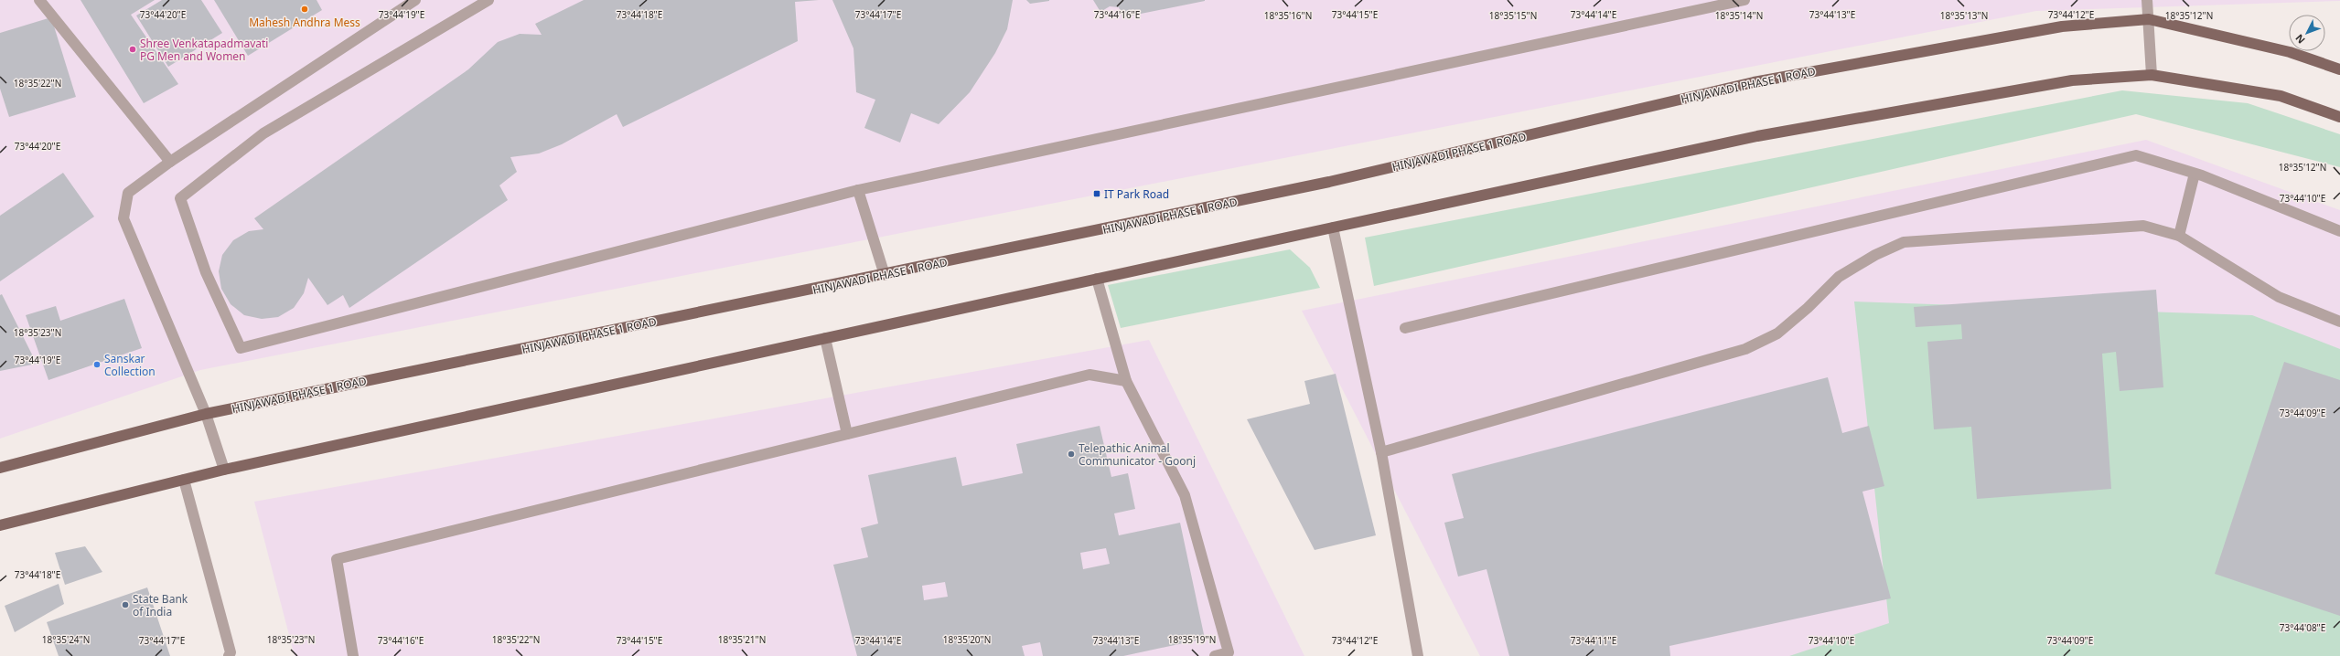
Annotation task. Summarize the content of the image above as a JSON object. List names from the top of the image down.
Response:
{
  "streets": {
    "main road": ["HINJAWADI PHASE 1 ROAD"]
  },
  "places": {
    "other": [
      "Mahesh Andhra Mess",
      "Shree Venkatapadmavati PG Men and Women",
      "Sanskar Collection",
      "Telepathic Animal Communicator - Goonj",
      "State Bank of India"
    ],
    "transit": ["IT Park Road"]
  },
  "north": "bottom left",
  "coordinates": [
    "73°44'20\"E",
    "73°44'19\"E",
    "73°44'18\"E",
    "73°44'15\"E",
    "73°44'14\"E",
    "73°44'12\"E",
    "73°44'17\"E",
    "73°44'16\"E",
    "73°44'13\"E",
    "18°35'13\"N",
    "18°35'12\"N",
    "18°35'16\"N",
    "18°35'15\"N",
    "18°35'14\"N",
    "18°35'22\"N",
    "73°44'10\"E",
    "18°35'23\"N",
    "73°44'09\"E",
    "73°44'08\"E",
    "18°35'24\"N",
    "18°35'21\"N",
    "18°35'20\"N",
    "18°35'19\"N",
    "73°44'11\"E"
  ]
}
